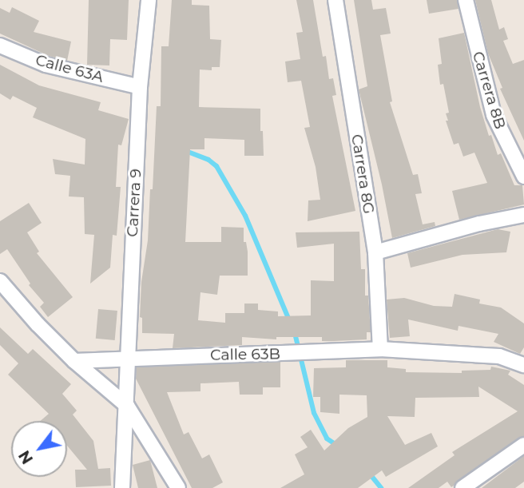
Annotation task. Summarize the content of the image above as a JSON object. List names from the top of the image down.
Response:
{
  "streets": {
    "street": [
      "Calle 63A",
      "Carrera 8B",
      "Carrera 8G",
      "Carrera 9",
      "Calle 63B"
    ]
  },
  "crossings": [
    ["Calle 63A", "Carrera 9"],
    ["Carrera 8G", "Calle 63B"],
    ["Carrera 9", "Calle 63B"]
  ],
  "north": "bottom left"
}
